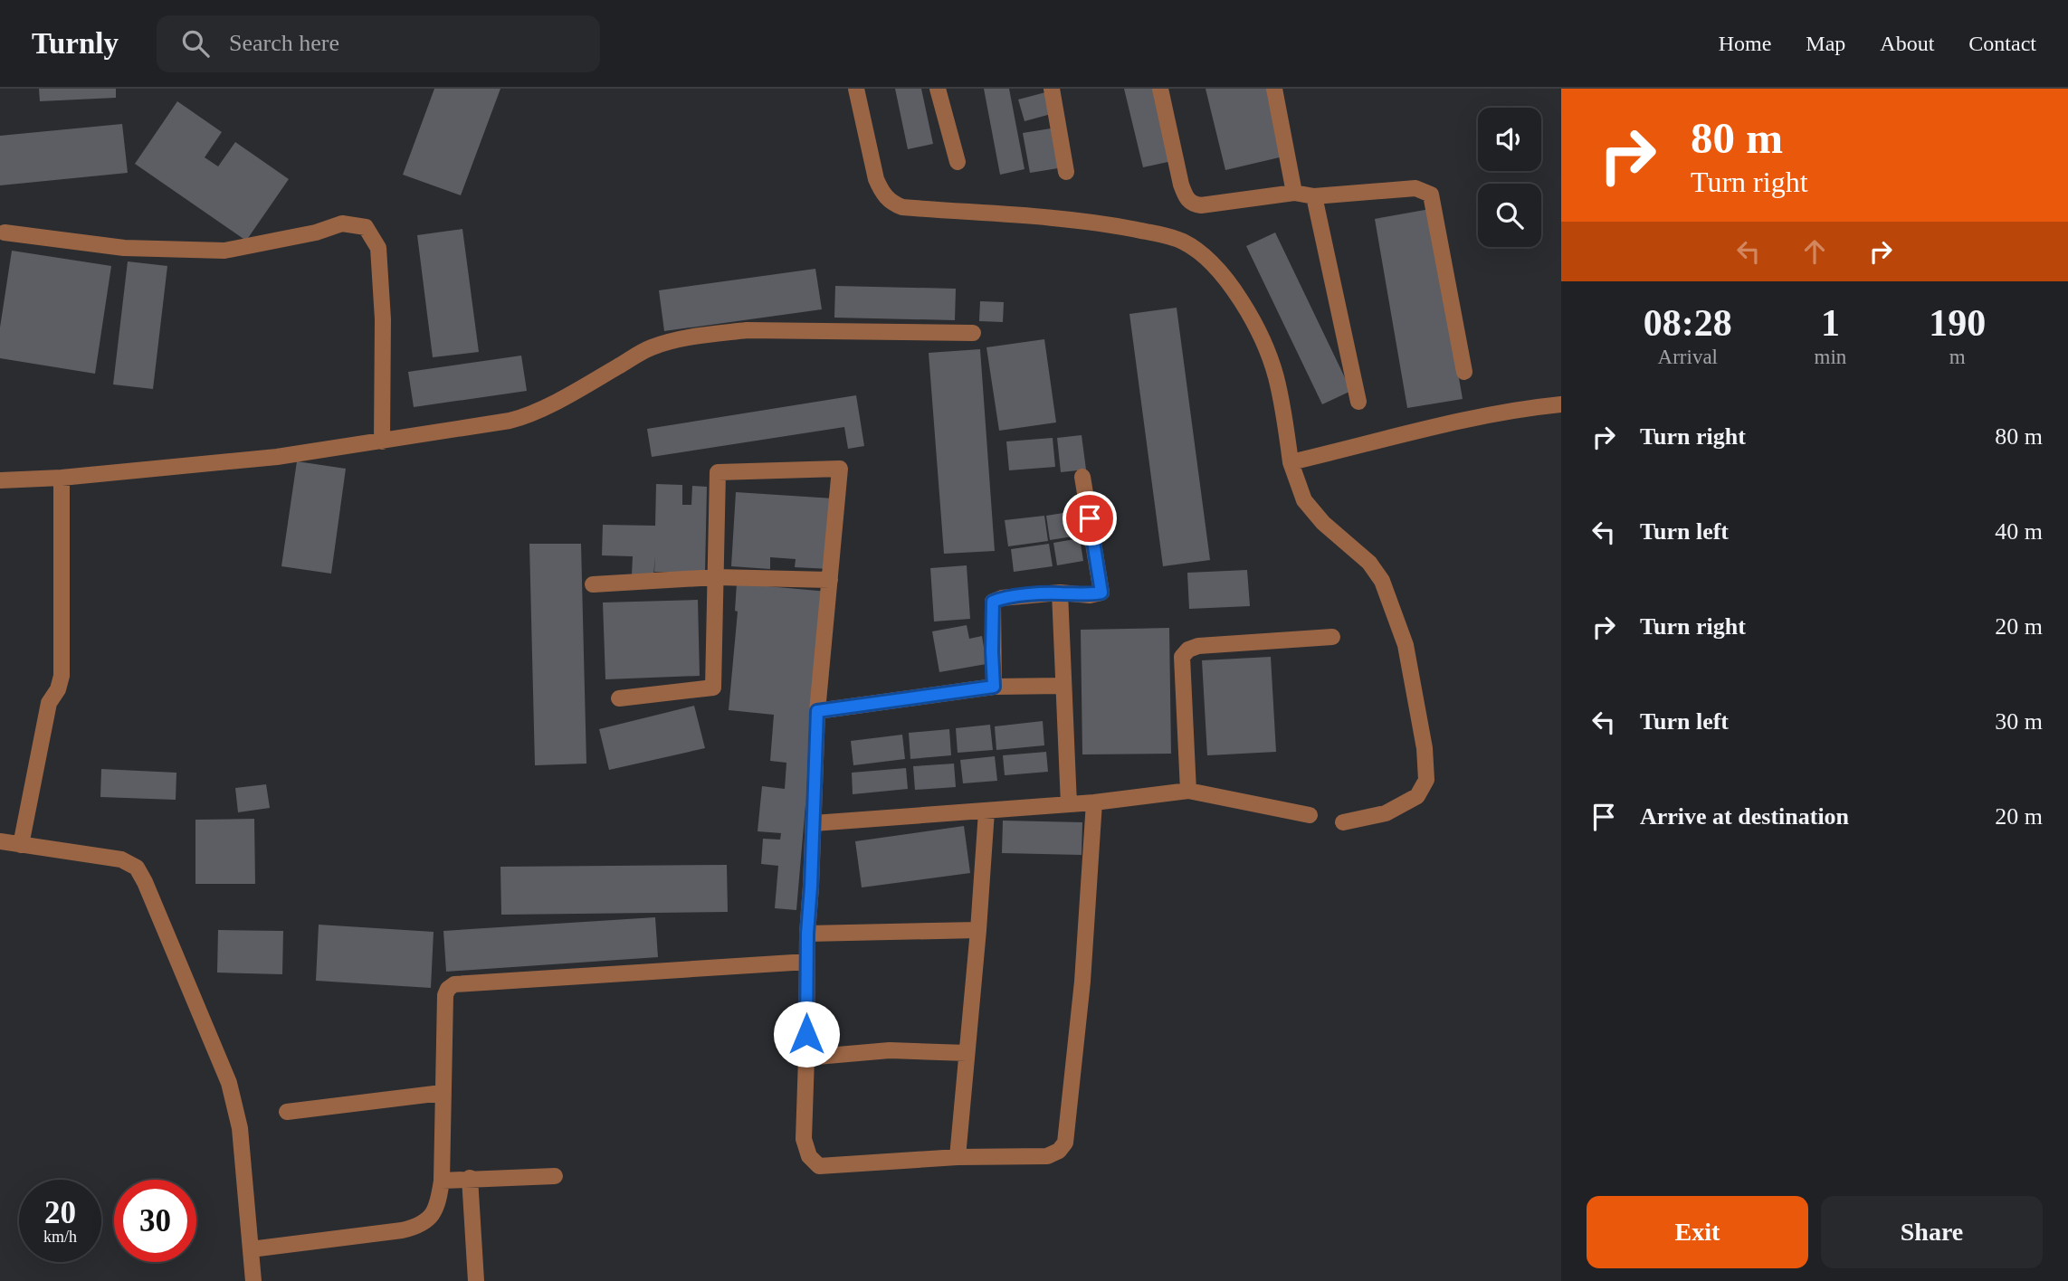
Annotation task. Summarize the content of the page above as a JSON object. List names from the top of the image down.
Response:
{
  "page": {
    "header": "Turnly",
    "search": "Search here",
    "nav": [
      "Home",
      "Map",
      "About",
      "Contact"
    ],
    "turn": ["80 m", "Turn right"],
    "eta": [
      "08:28",
      "Arrival",
      "1",
      "min",
      "190",
      "m"
    ],
    "list": [
      {
        "name": "Turn right",
        "value": "80 m"
      },
      {
        "name": "Turn left",
        "value": "40 m"
      },
      {
        "name": "Turn right",
        "value": "20 m"
      },
      {
        "name": "Turn left",
        "value": "30 m"
      },
      {
        "name": "Arrive at destination",
        "value": "20 m"
      }
    ],
    "speed": "20 km/h",
    "limit": "30",
    "buttons": ["Exit", "Share"]
  }
}
